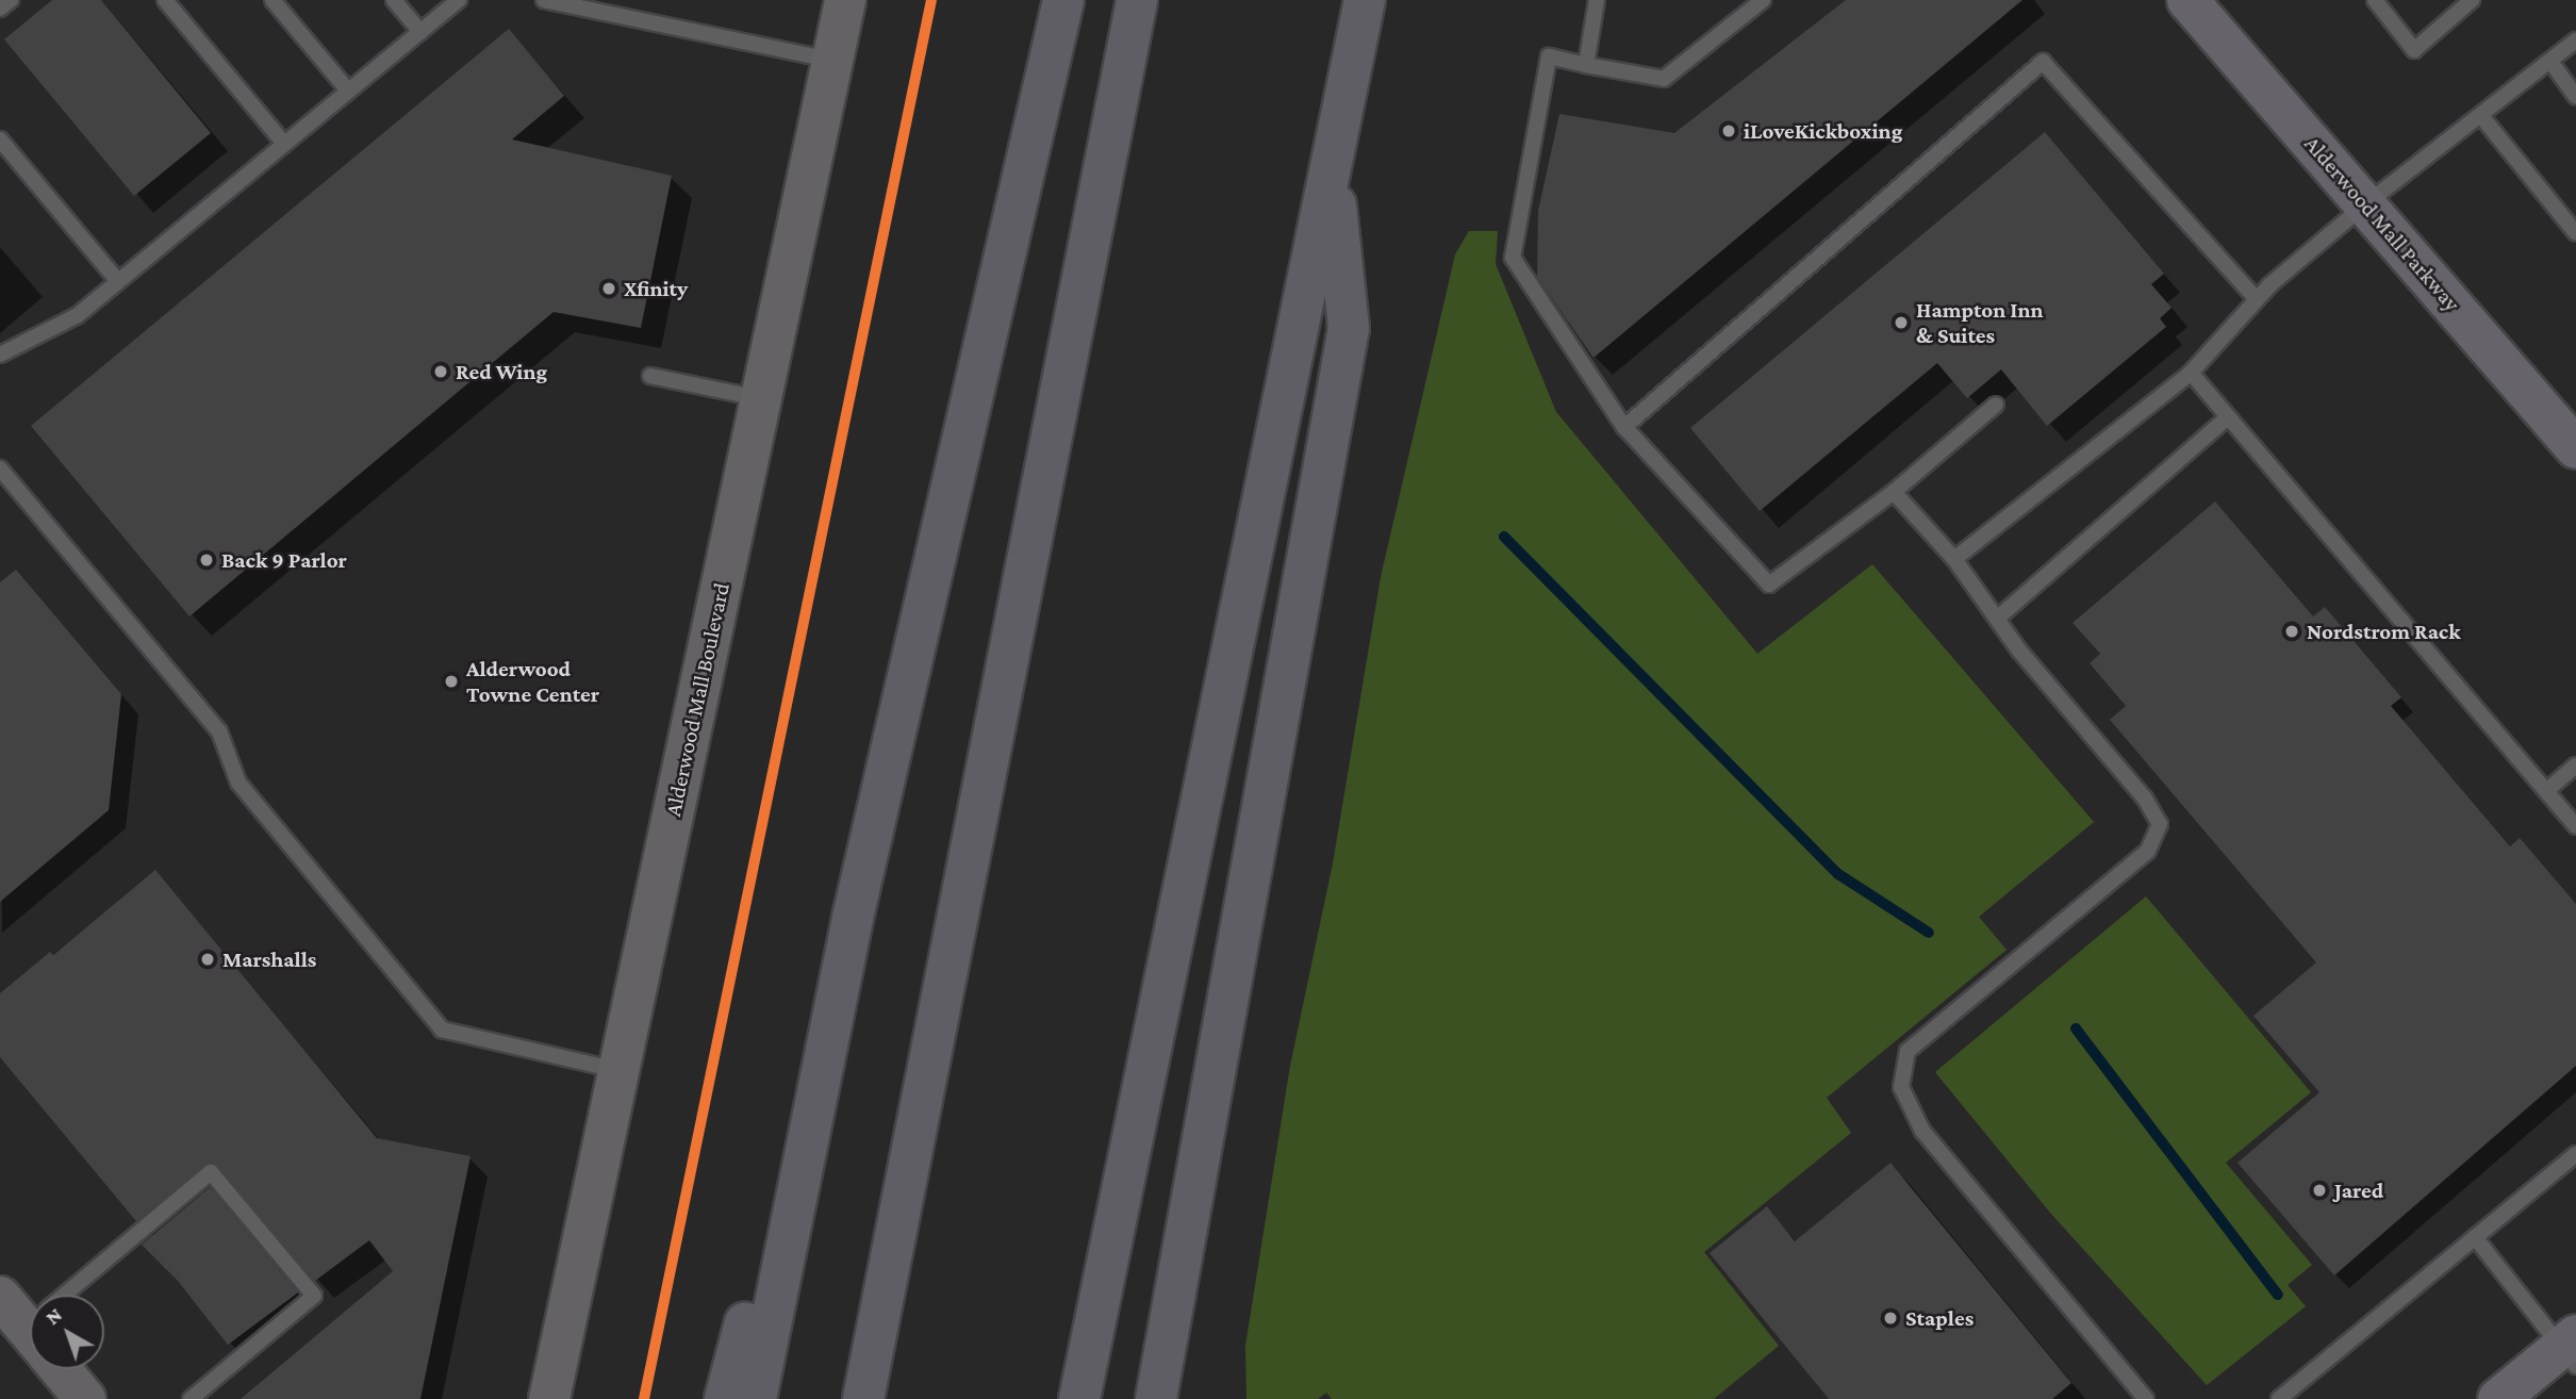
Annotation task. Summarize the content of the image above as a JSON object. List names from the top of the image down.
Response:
{
  "streets": {
    "main road": ["Alderwood Mall Parkway", "Alderwood Mall Boulevard"]
  },
  "places": [
    "iLoveKickboxing",
    "Xfinity",
    "Hampton Inn & Suites",
    "Red Wing",
    "Back 9 Parlor",
    "Nordstrom Rack",
    "Alderwood Towne Center",
    "Marshalls",
    "Jared",
    "Staples"
  ],
  "north": "top left"
}
